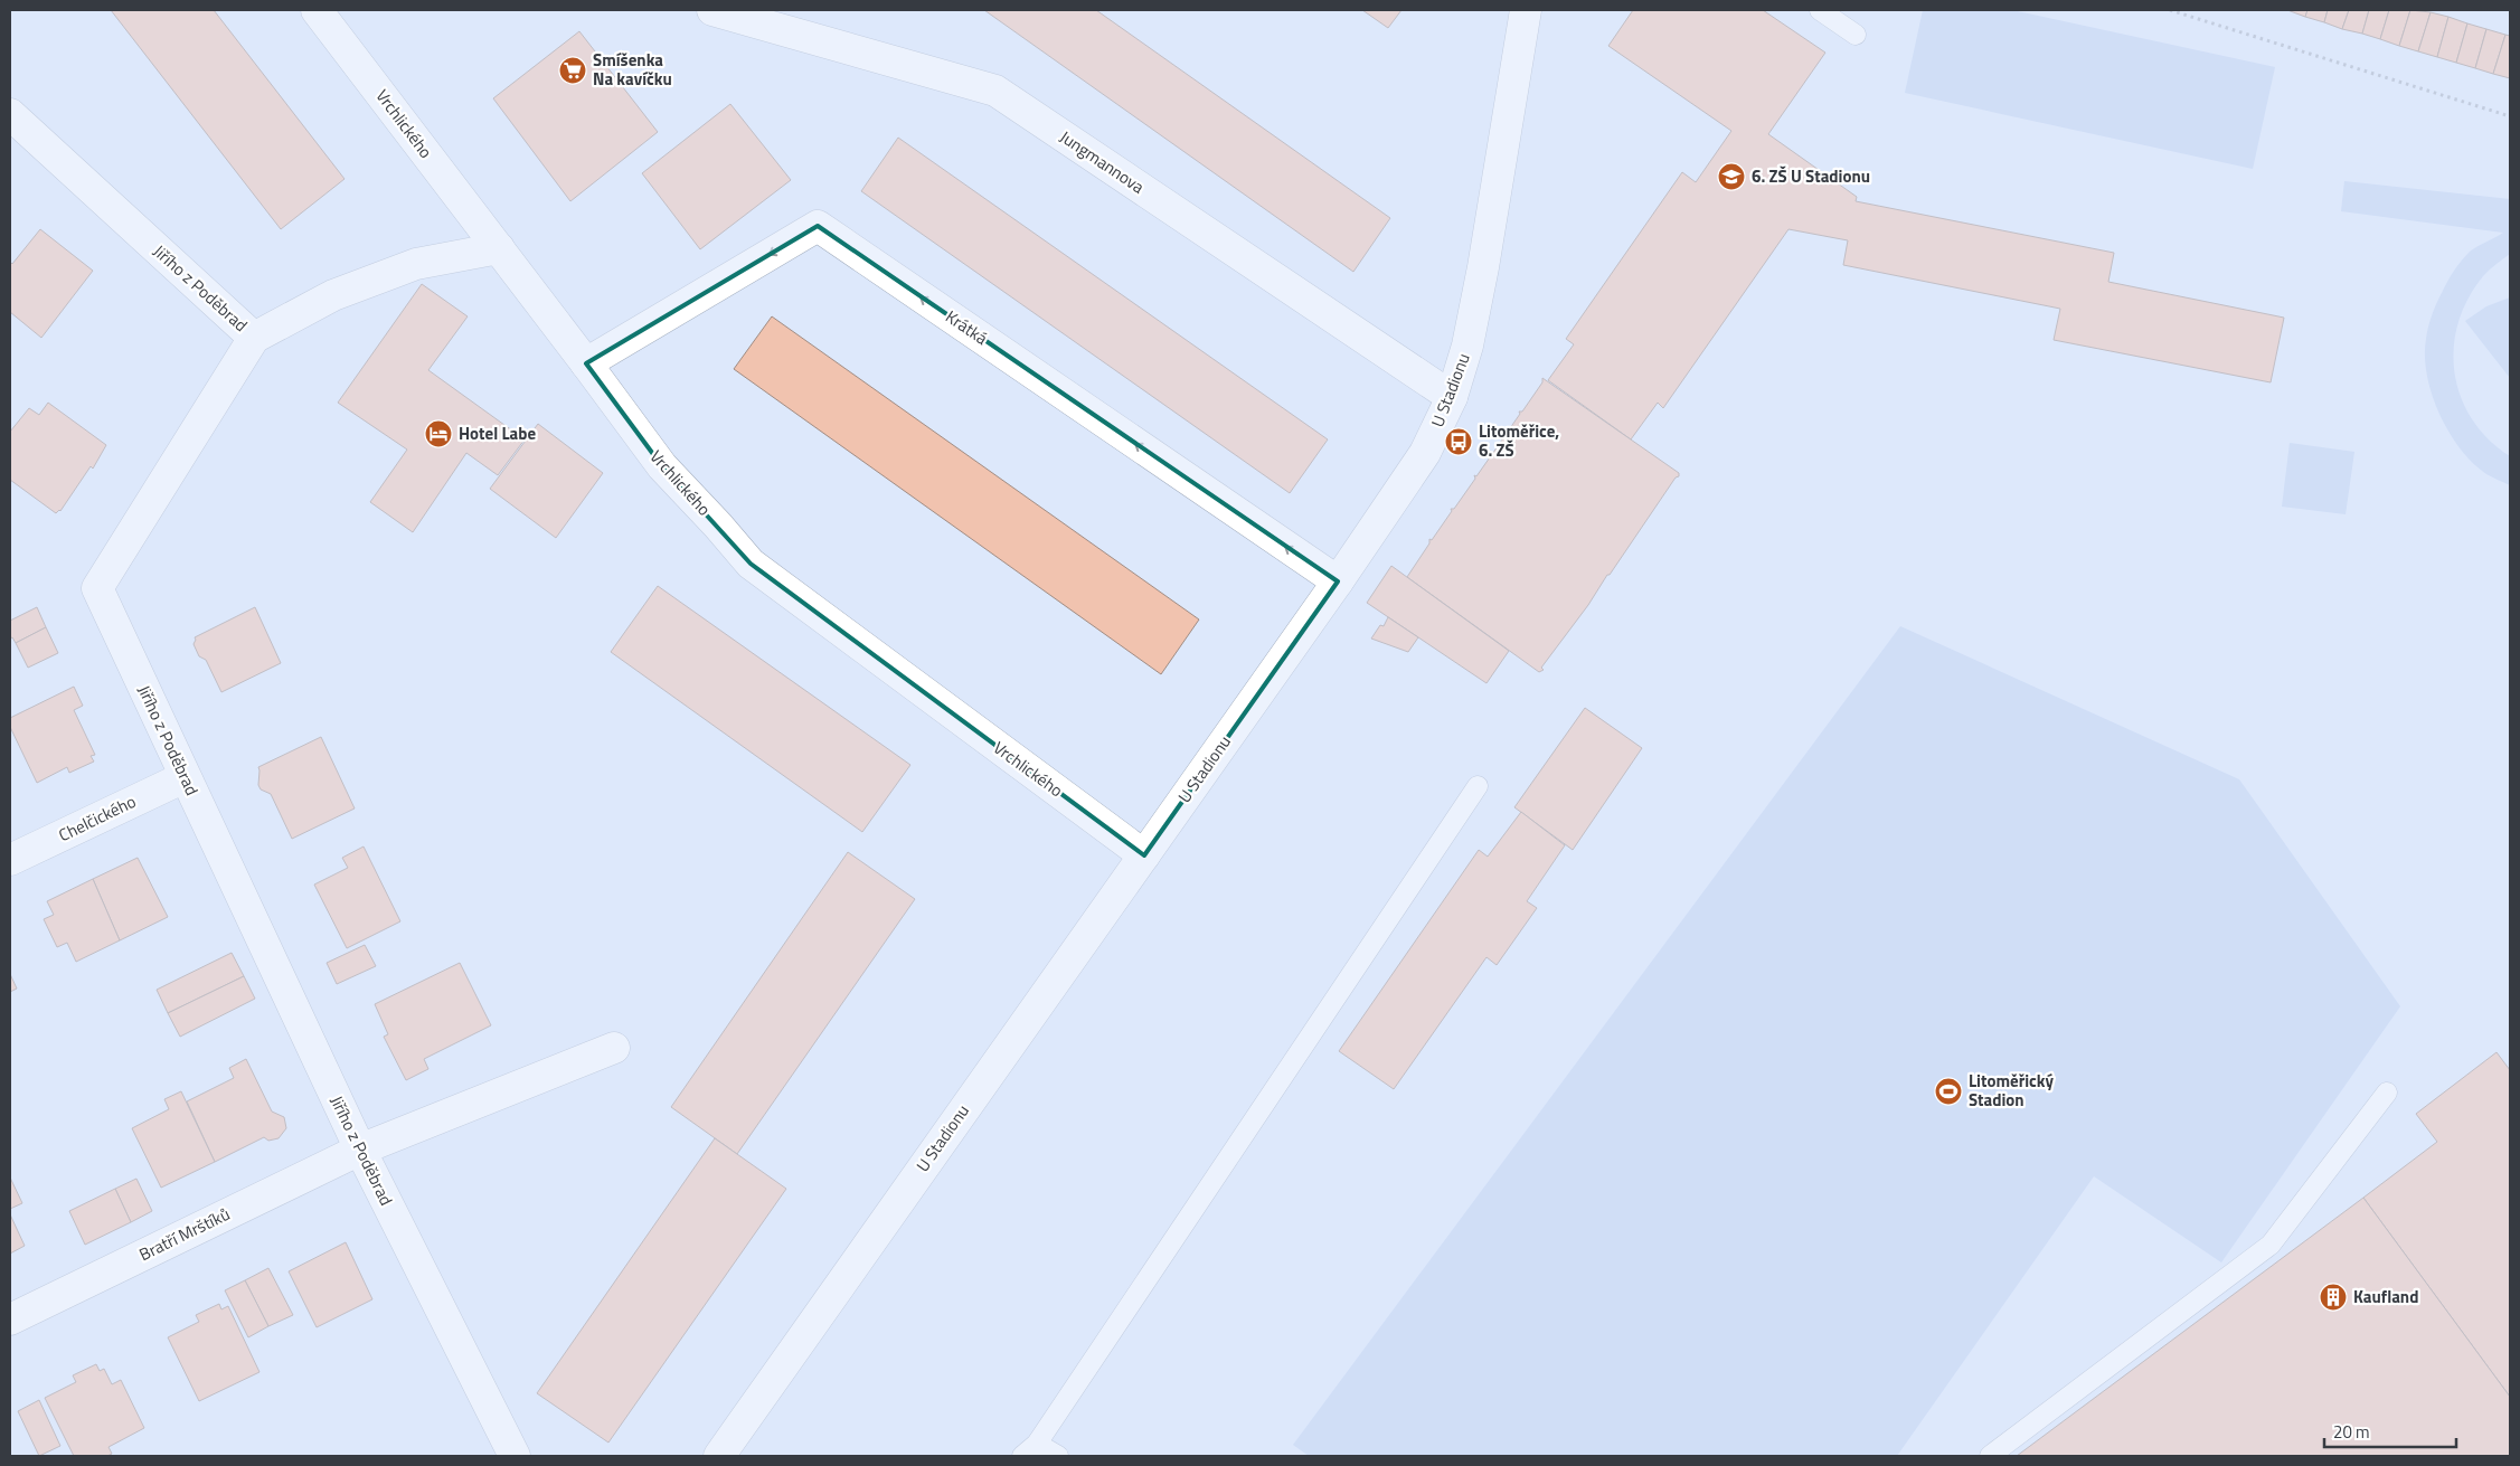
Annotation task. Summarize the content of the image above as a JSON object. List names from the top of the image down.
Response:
{
  "streets": {
    "street": [
      "Vrchlického",
      "Jungmannova",
      "Jiřího z Poděbrad",
      "Krátká",
      "U Stadionu",
      "Chelčického",
      "Bratří Mrštíků"
    ]
  },
  "crossings": [
    ["Vrchlického", "Krátká"],
    ["Vrchlického", "U Stadionu"],
    ["Jungmannova", "U Stadionu"],
    ["Jiřího z Poděbrad", "Chelčického"],
    ["Jiřího z Poděbrad", "Bratří Mrštíků"],
    ["Krátká", "U Stadionu"]
  ],
  "one_way": ["Krátká"],
  "places": {
    "supermarket": ["Smíšenka Na kavíčku"],
    "school or university": ["6. ZŠ U Stadionu"],
    "hotel": ["Hotel Labe"],
    "bus stop": ["Litoměřice, 6. ZŠ"],
    "sports": ["Litoměřický Stadion"],
    "building": ["Kaufland"]
  },
  "scale_bar": "20 m"
}
